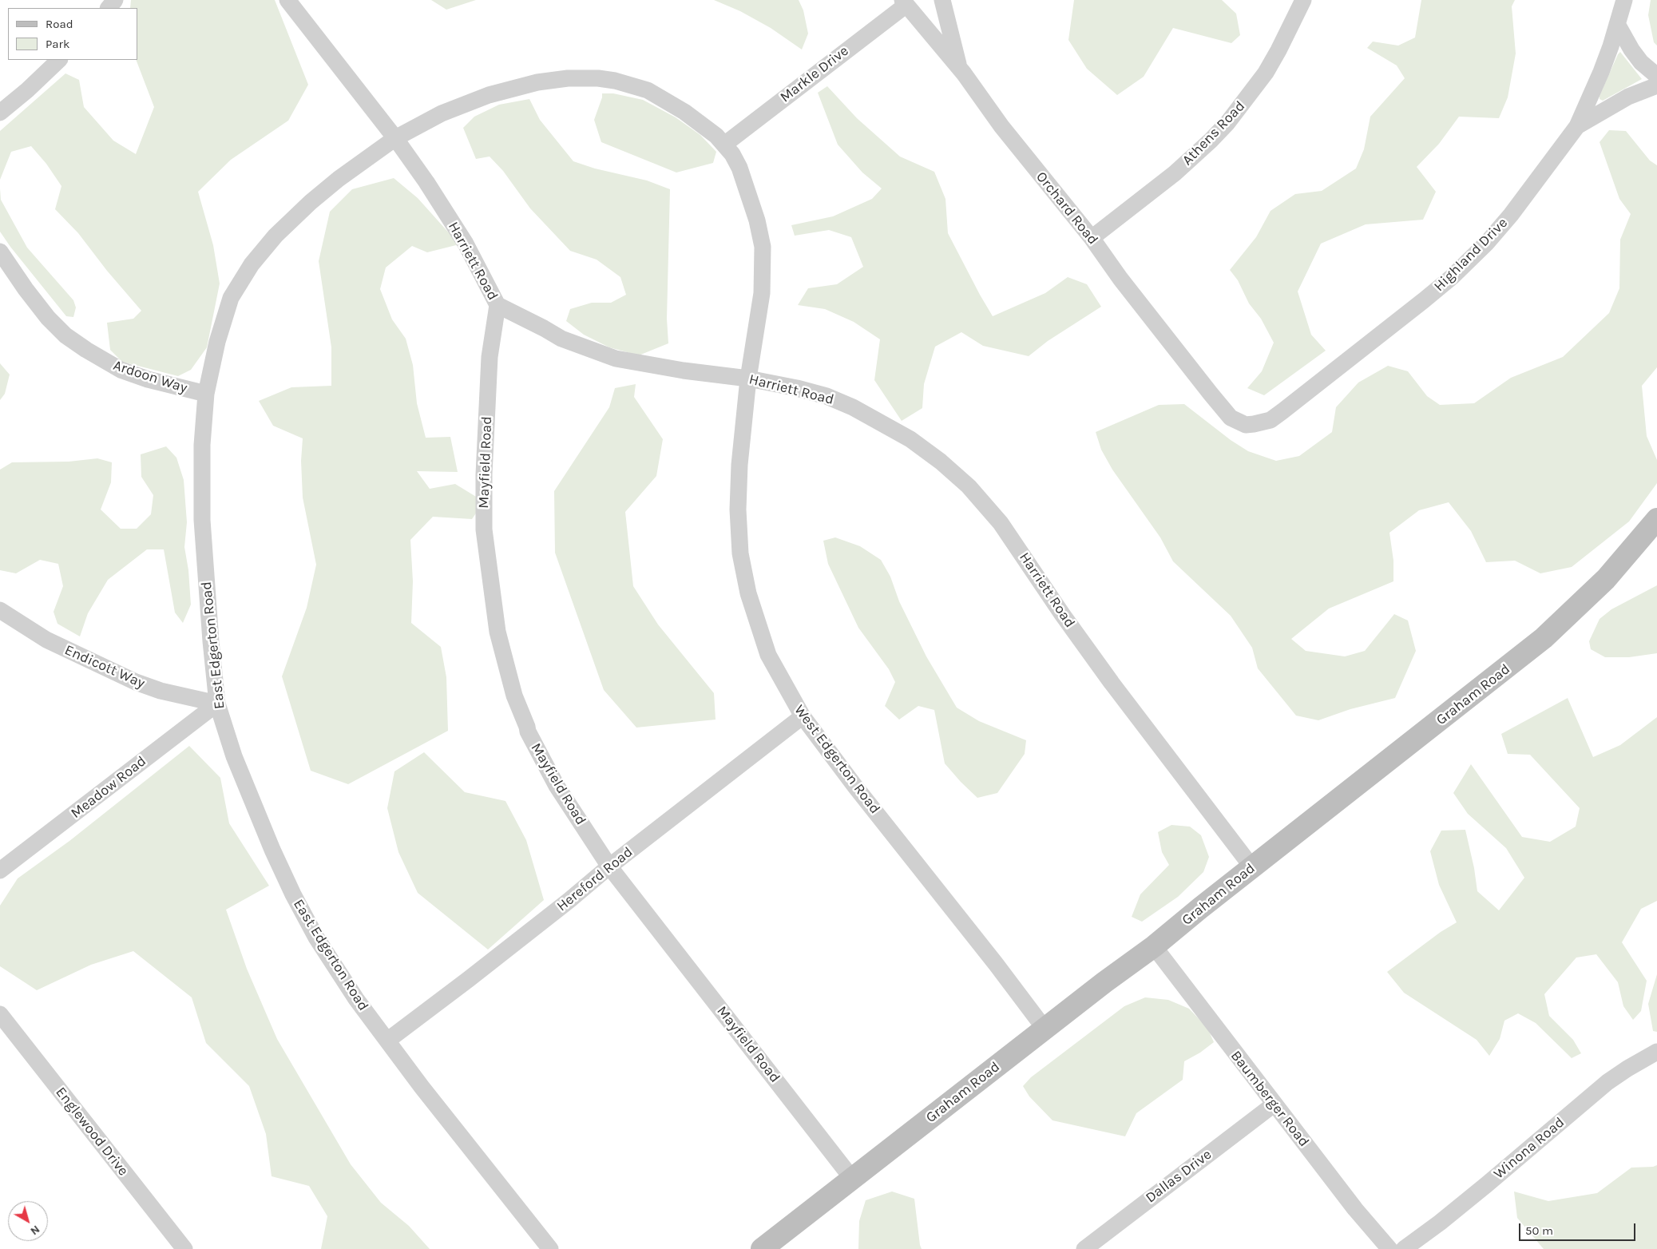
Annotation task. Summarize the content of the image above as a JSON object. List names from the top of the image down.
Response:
{
  "streets": {
    "main road": ["Graham Road"],
    "street": [
      "Markle Drive",
      "Athens Road",
      "Orchard Road",
      "Highland Drive",
      "Harriett Road",
      "Ardoon Way",
      "Mayfield Road",
      "East Edgerton Road",
      "Endicott Way",
      "West Edgerton Road",
      "Meadow Road",
      "Hereford Road",
      "Baumberger Road",
      "Englewood Drive",
      "Winona Road",
      "Dallas Drive"
    ]
  },
  "crossings": [
    ["Markle Drive", "Orchard Road"],
    ["Markle Drive", "West Edgerton Road"],
    ["Athens Road", "Orchard Road"],
    ["Orchard Road", "Highland Drive"],
    ["Harriett Road", "Mayfield Road"],
    ["Harriett Road", "East Edgerton Road"],
    ["Harriett Road", "Graham Road"],
    ["Harriett Road", "West Edgerton Road"],
    ["Ardoon Way", "East Edgerton Road"],
    ["Mayfield Road", "Graham Road"],
    ["Mayfield Road", "Hereford Road"],
    ["East Edgerton Road", "Endicott Way"],
    ["East Edgerton Road", "West Edgerton Road"],
    ["East Edgerton Road", "Meadow Road"],
    ["East Edgerton Road", "Hereford Road"],
    ["Endicott Way", "Meadow Road"],
    ["Graham Road", "West Edgerton Road"],
    ["Graham Road", "Baumberger Road"],
    ["West Edgerton Road", "Hereford Road"],
    ["Baumberger Road", "Dallas Drive"]
  ],
  "legend": ["Road", "Park"],
  "scale_bar": "50 m",
  "north": "bottom right"
}
